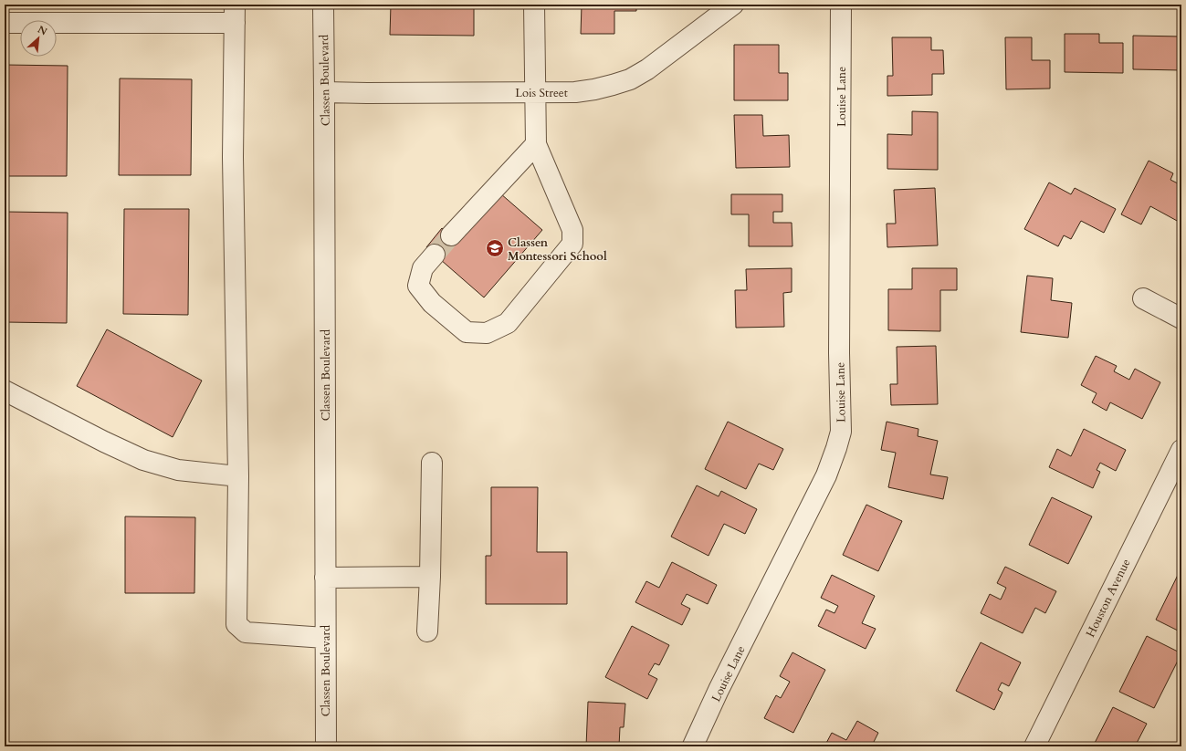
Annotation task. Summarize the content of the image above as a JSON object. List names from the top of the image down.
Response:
{
  "streets": {
    "street": [
      "Classen Boulevard",
      "Lois Street",
      "Louise Lane",
      "Houston Avenue"
    ]
  },
  "crossings": [
    ["Classen Boulevard", "Lois Street"]
  ],
  "places": {
    "school or university": ["Classen Montessori School"]
  },
  "north": "top right"
}
